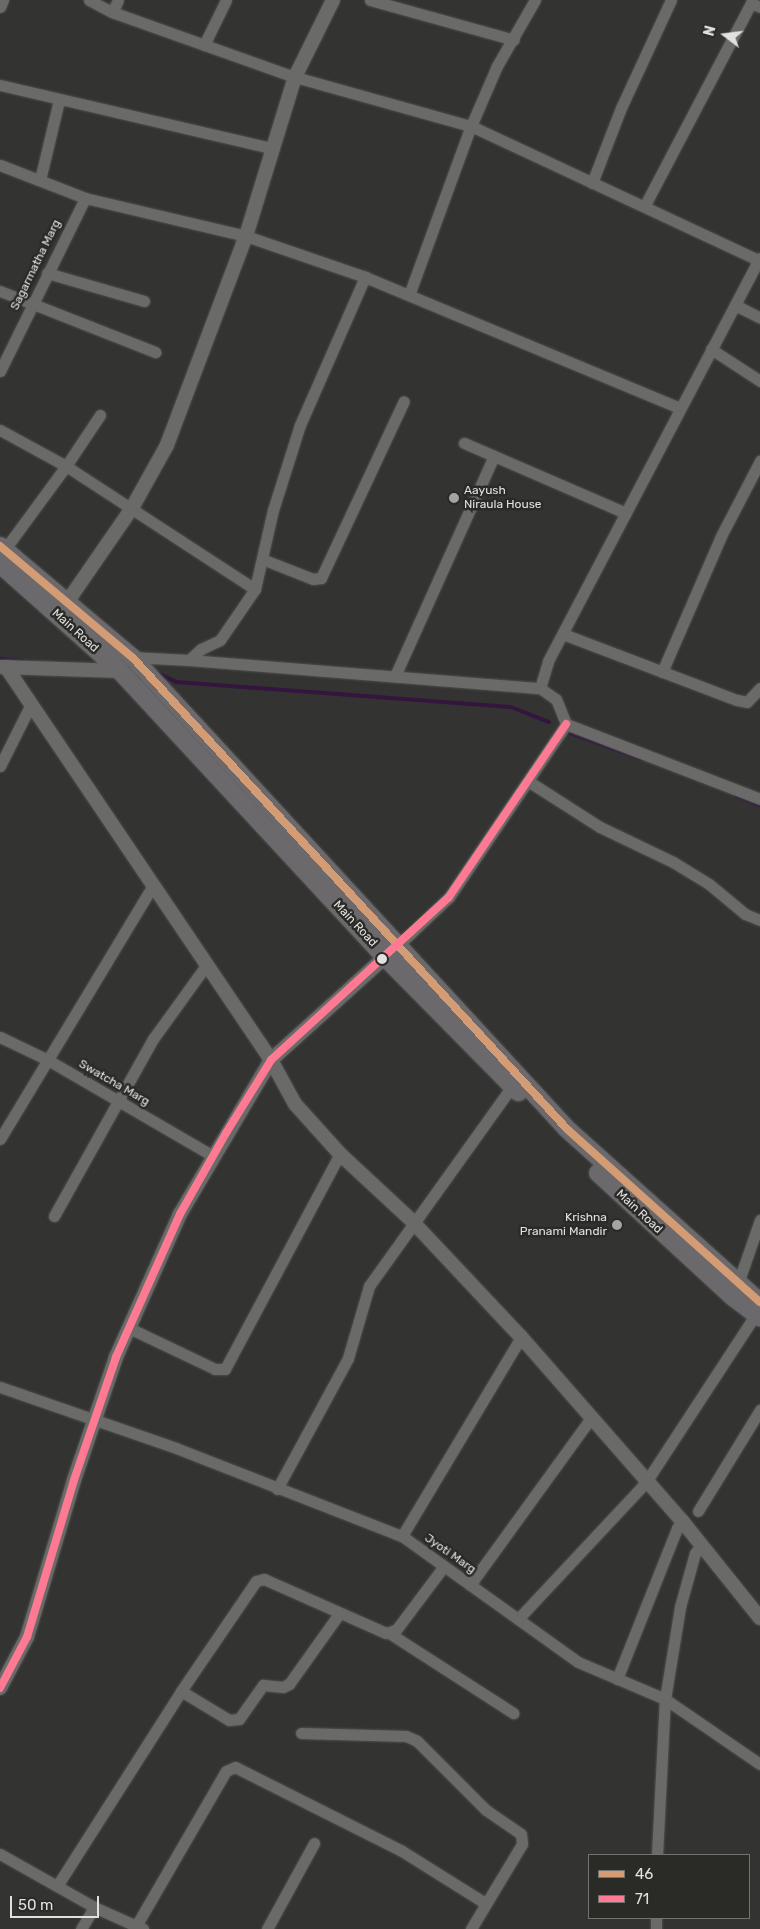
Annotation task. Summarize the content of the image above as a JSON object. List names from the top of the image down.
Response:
{
  "streets": {
    "main road": ["Main Road"],
    "street": ["Sagarmatha Marg", "Swatcha Marg", "Jyoti Marg"]
  },
  "places": ["Aayush Niraula House", "Krishna Pranami Mandir"],
  "lines": ["transit line 46", "transit line 71"],
  "legend": ["46", "71"],
  "scale_bar": "50 m",
  "north": "left"
}
